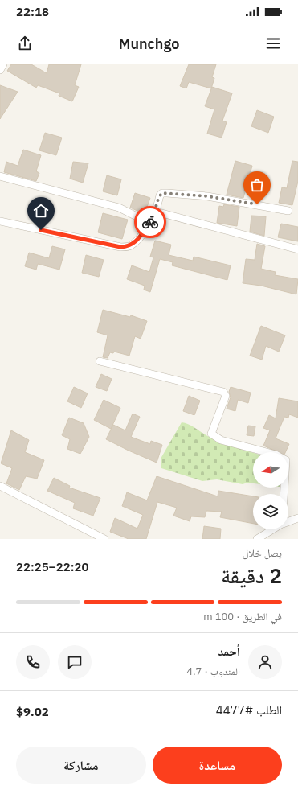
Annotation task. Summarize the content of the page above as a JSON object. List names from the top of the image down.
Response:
{
  "north": "left",
  "page": {
    "status": "22:18",
    "header": "Munchgo",
    "heading": ["2 دقيقة", "يصل خلال", "22:20–22:25"],
    "panel": [
      "أحمد",
      "المندوب · 4.7",
      "الطلب #4477",
      "$9.02"
    ],
    "bar": "في الطريق · 100 m",
    "buttons": ["مساعدة", "مشاركة"]
  }
}
